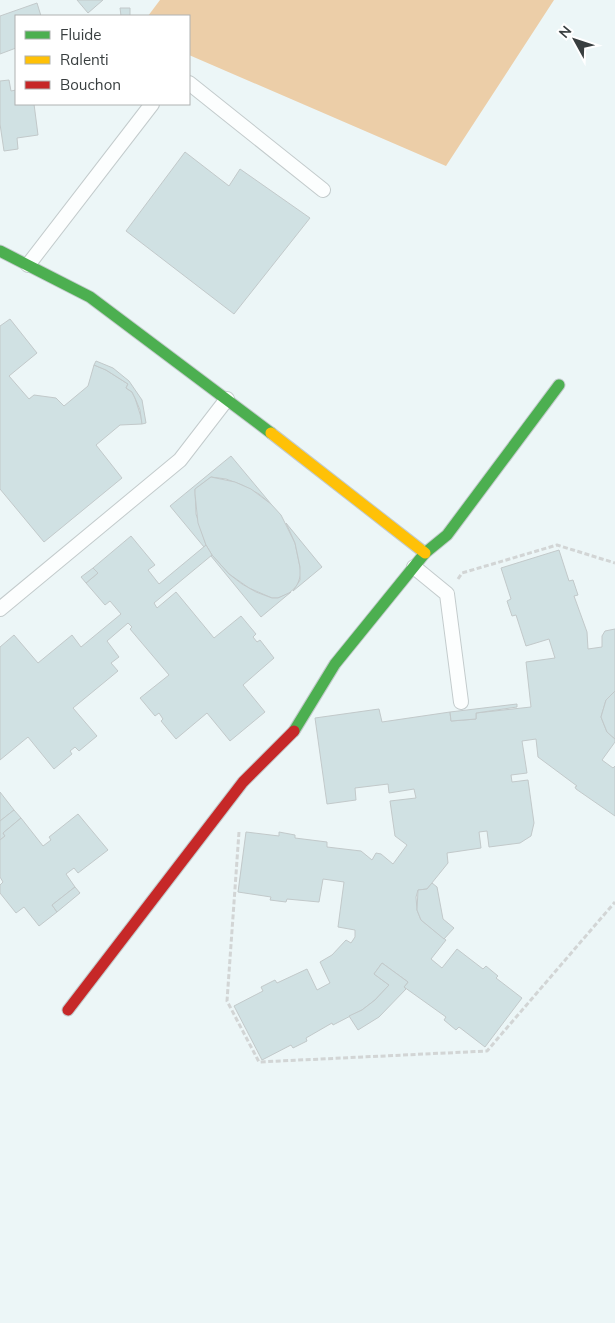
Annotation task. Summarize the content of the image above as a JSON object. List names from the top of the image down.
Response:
{
  "legend": ["Fluide", "Ralenti", "Bouchon"],
  "north": "top left"
}
